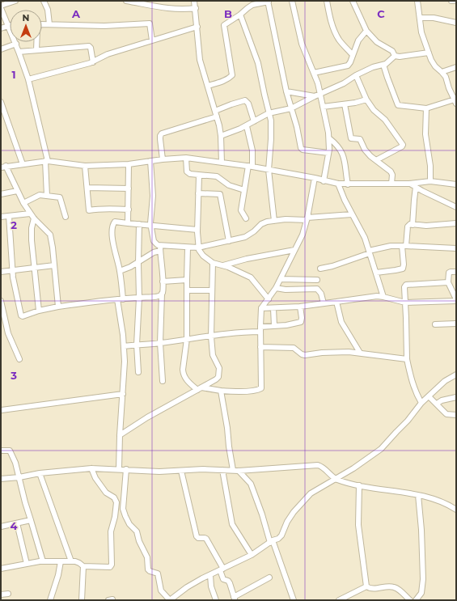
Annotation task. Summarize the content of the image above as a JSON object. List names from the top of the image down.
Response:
{
  "north": "top",
  "grid": {
    "columns": ["A", "B", "C"],
    "rows": [
      "1",
      "2",
      "3",
      "4"
    ]
  }
}
